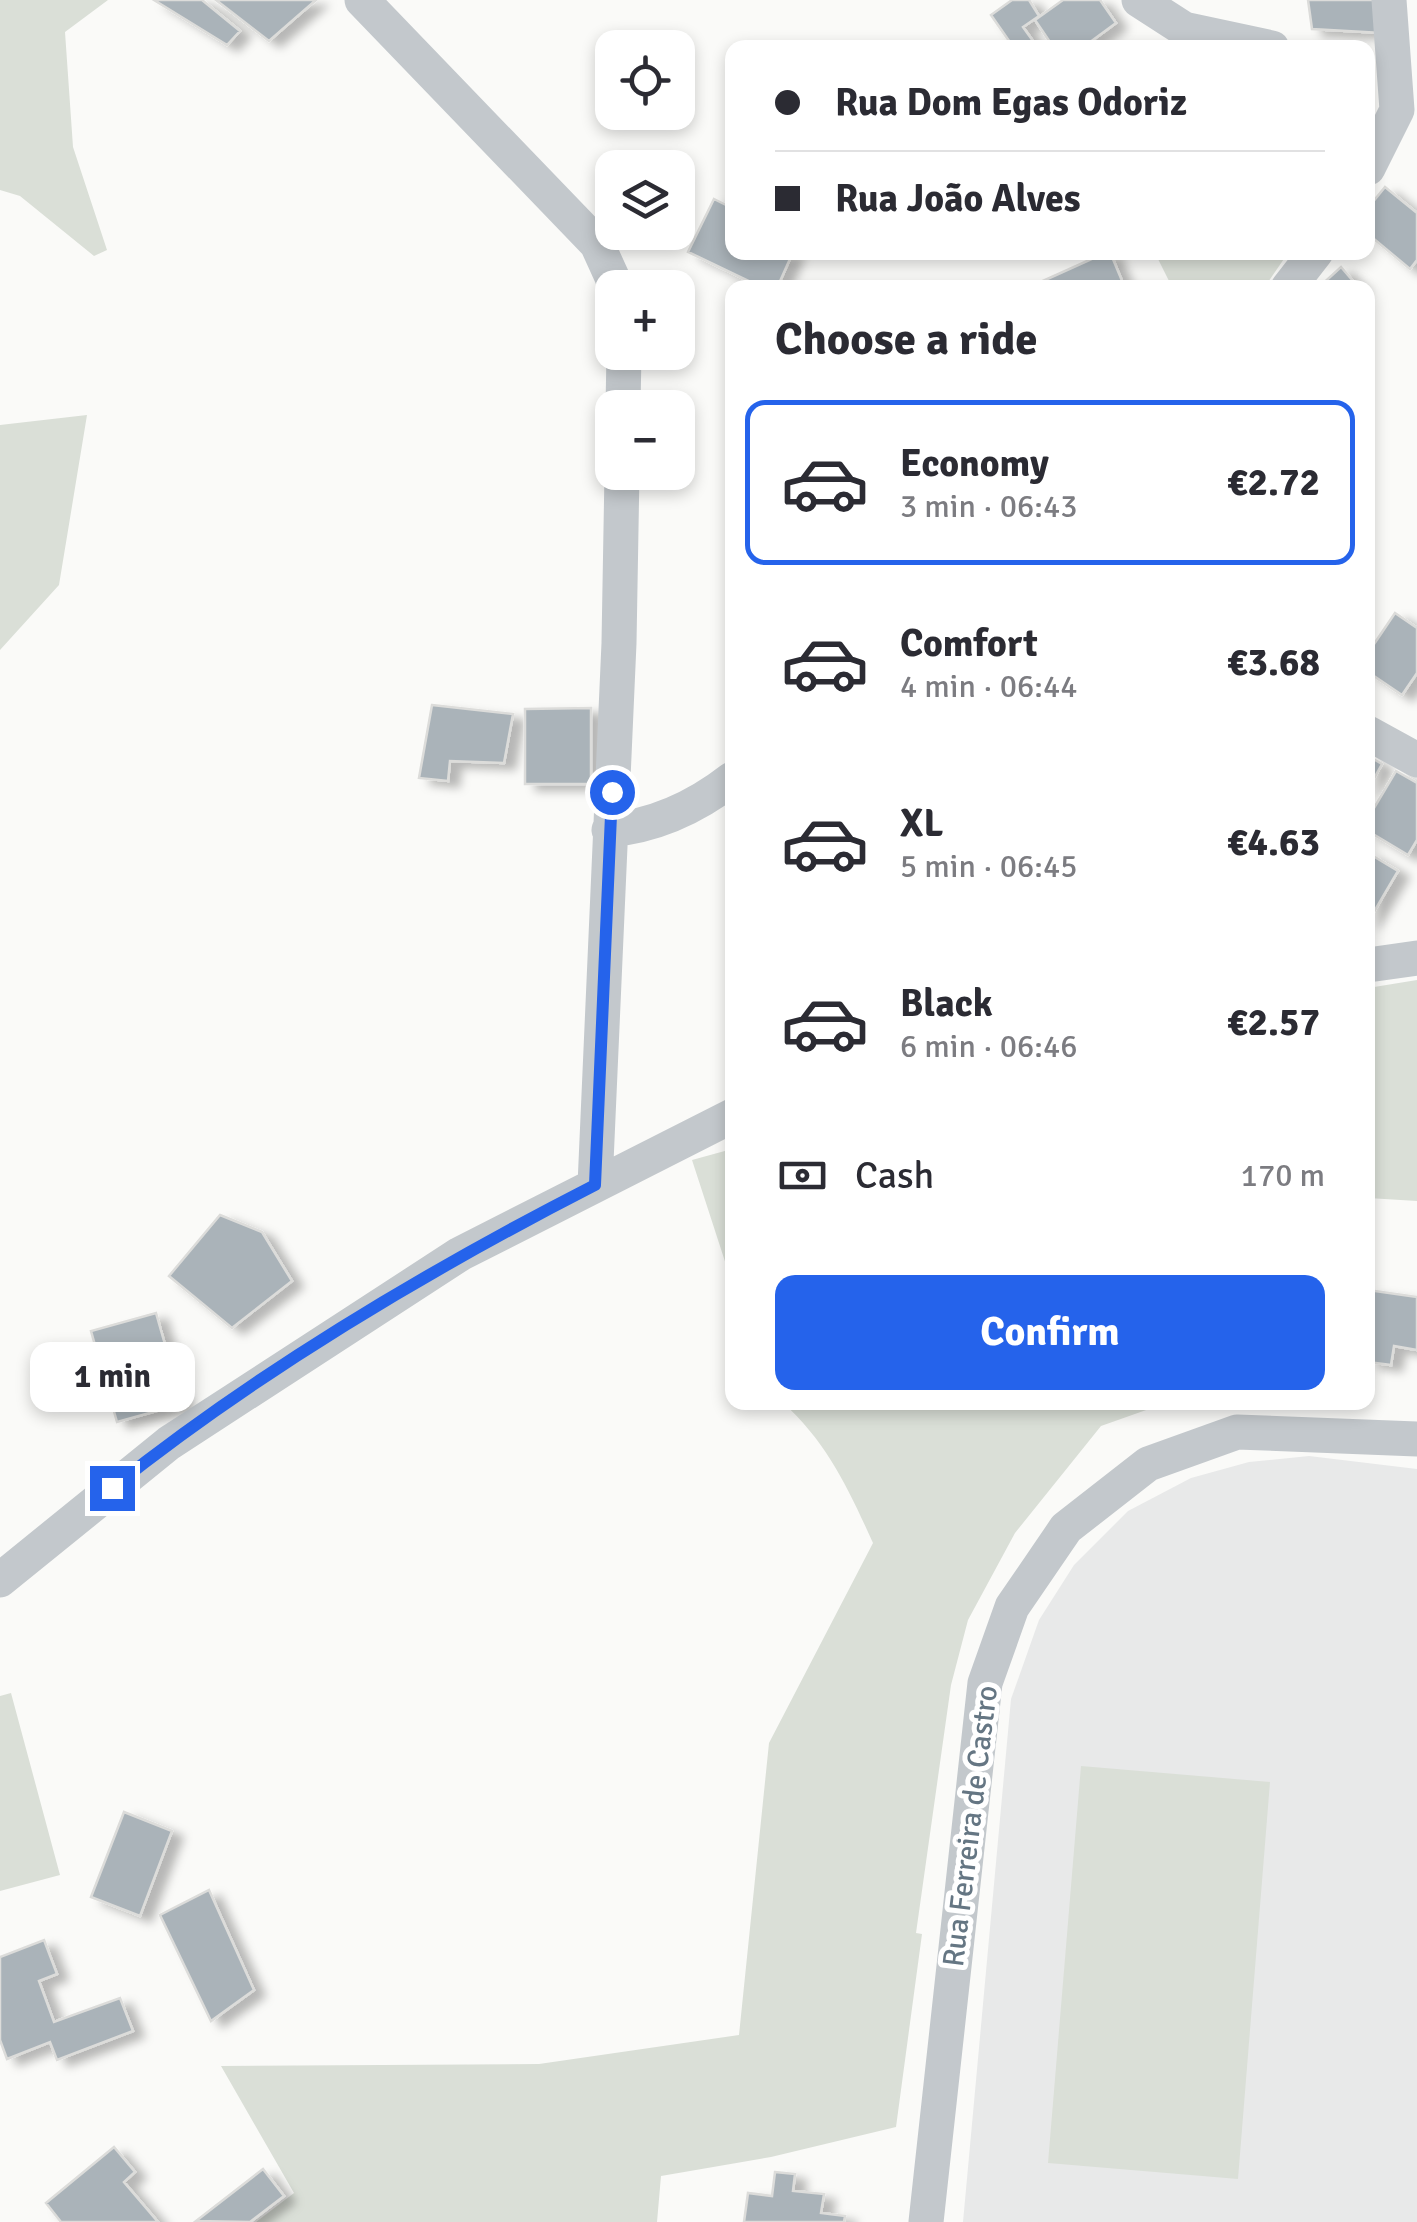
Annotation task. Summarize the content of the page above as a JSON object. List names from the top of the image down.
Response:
{
  "streets": {
    "street": ["Rua Ferreira de Castro"]
  },
  "page": {
    "map_buttons": ["+", "−"],
    "banner": ["Rua Dom Egas Odoriz", "Rua João Alves"],
    "heading": "Choose a ride",
    "list": [
      {
        "name": "Economy",
        "note": "3 min · 06:43",
        "value": "€2.72"
      },
      {
        "name": "Comfort",
        "note": "4 min · 06:44",
        "value": "€3.68"
      },
      {
        "name": "XL",
        "note": "5 min · 06:45",
        "value": "€4.63"
      },
      {
        "name": "Black",
        "note": "6 min · 06:46",
        "value": "€2.57"
      }
    ],
    "pay": ["Cash", "170 m"],
    "buttons": "Confirm",
    "bubble": "1 min"
  }
}
